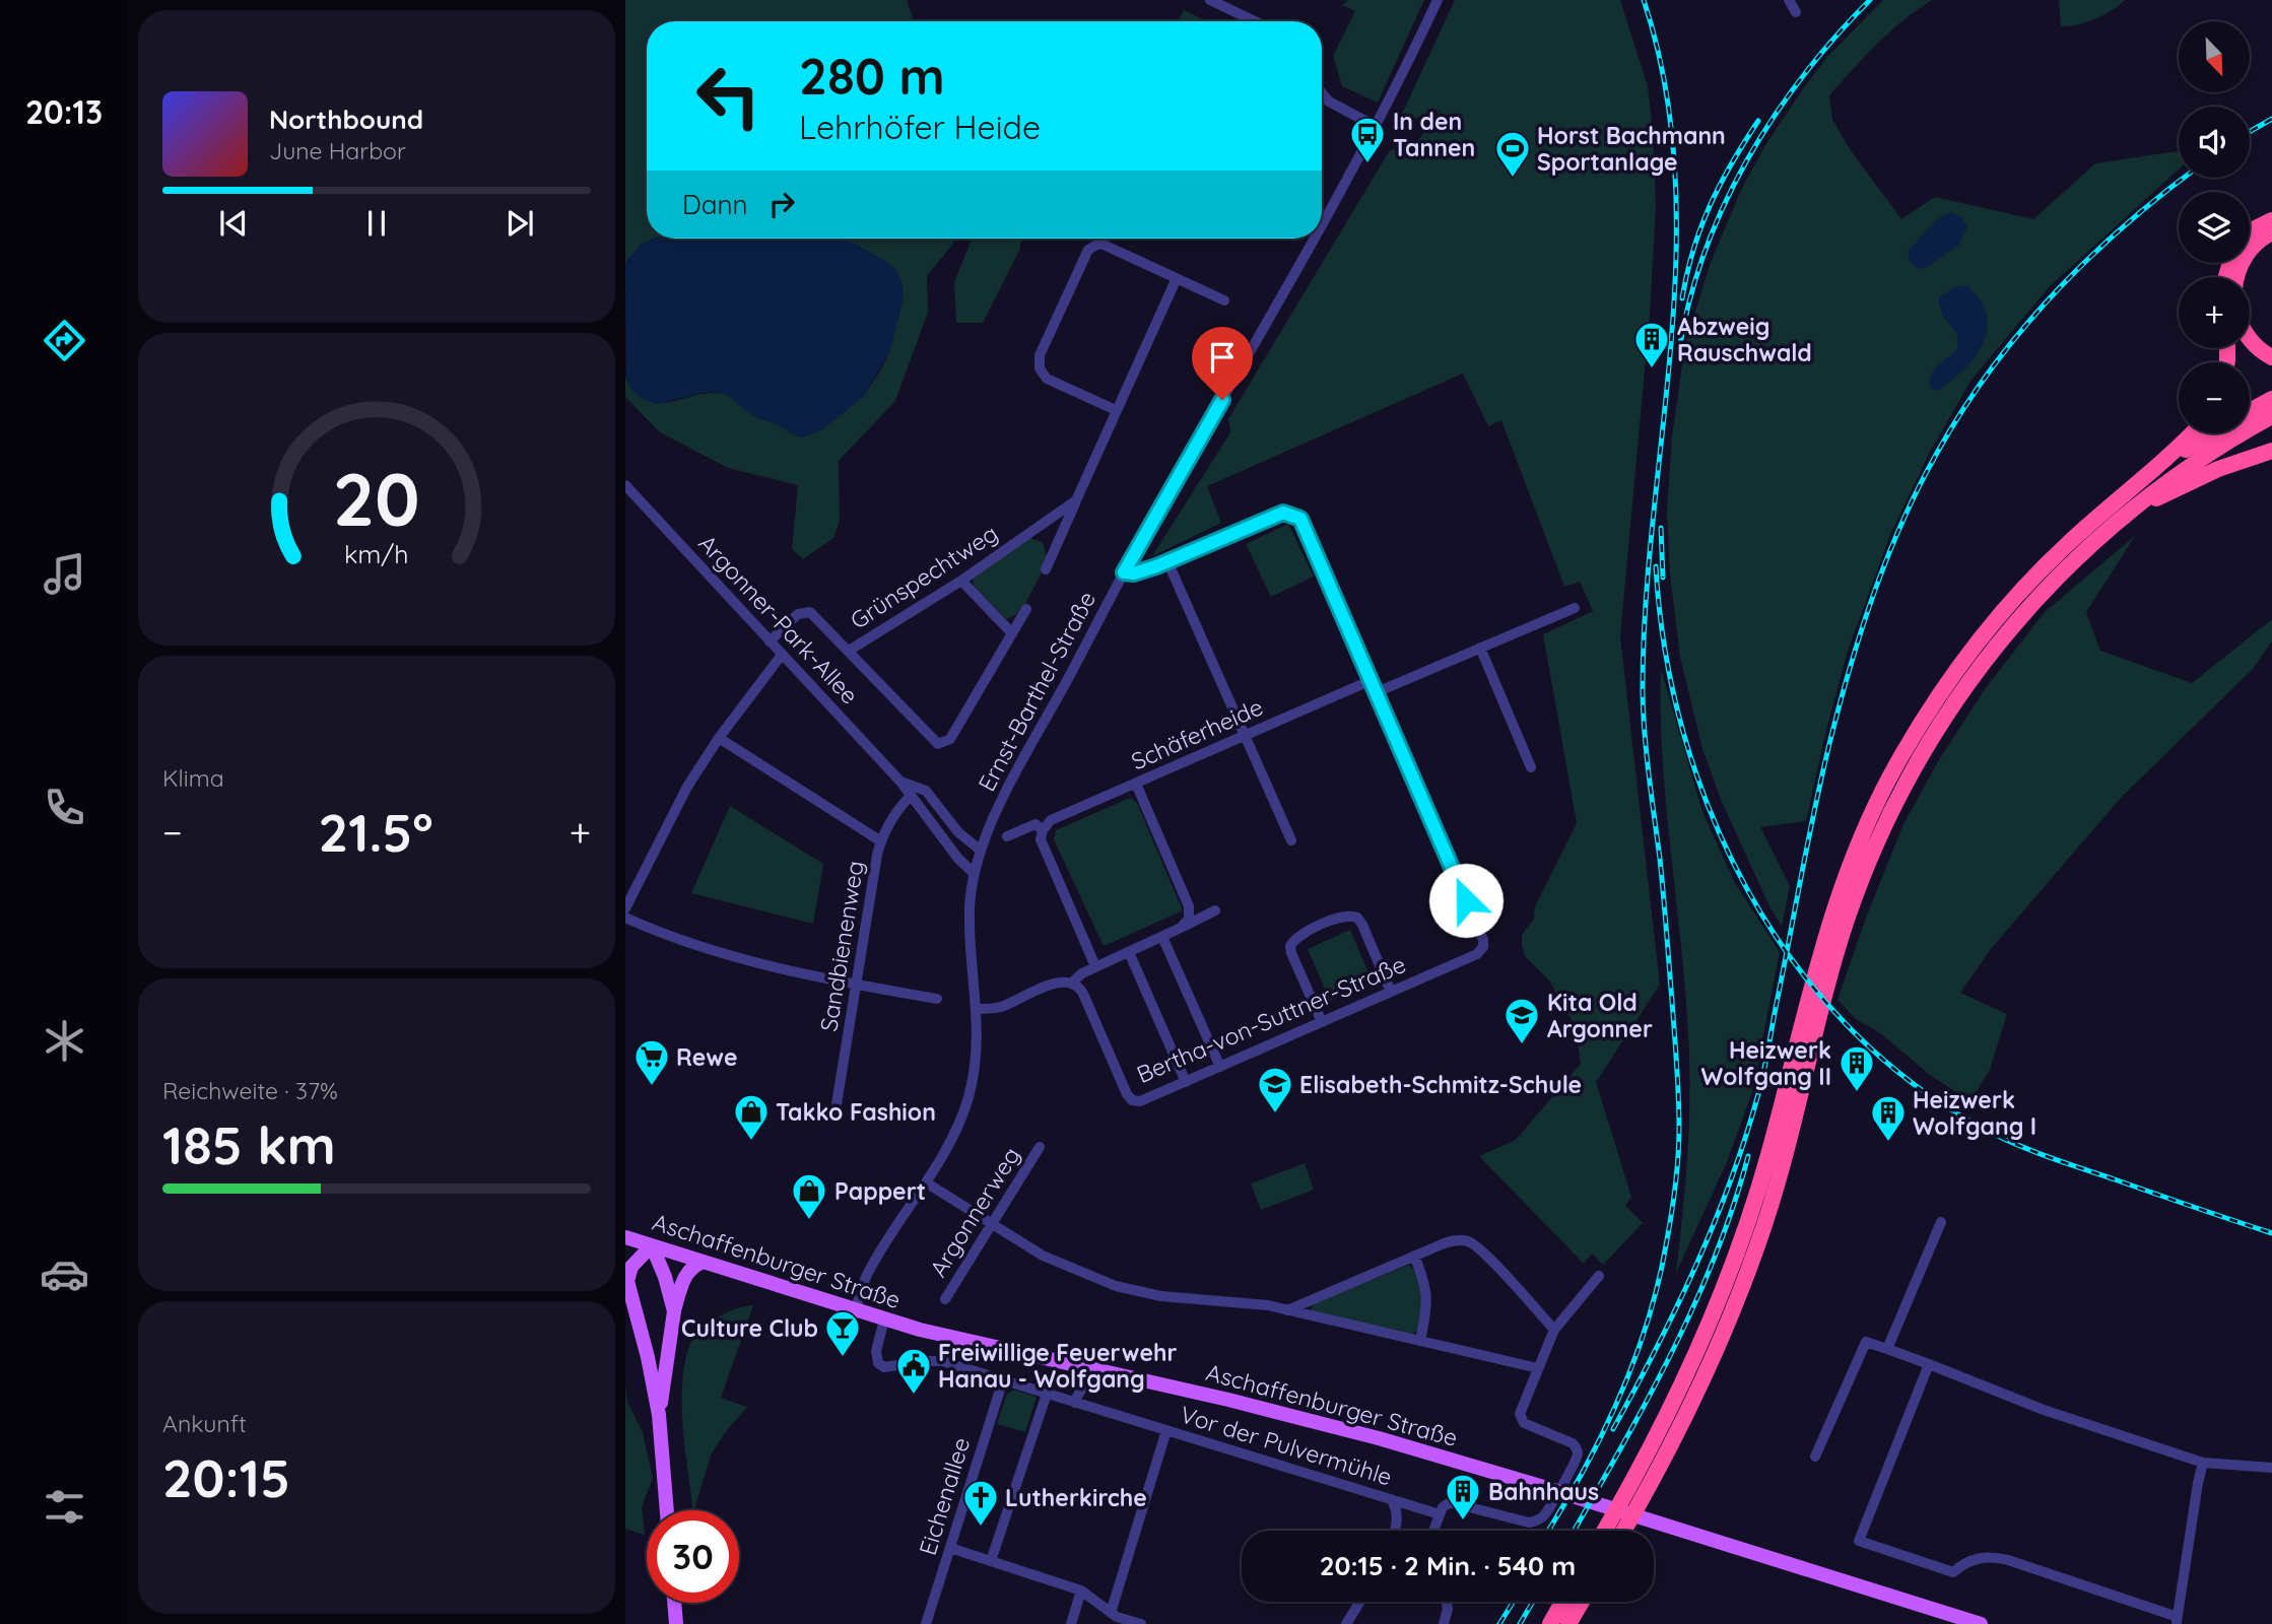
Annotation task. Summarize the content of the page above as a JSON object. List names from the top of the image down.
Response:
{
  "streets": {
    "main road": ["Aschaffenburger Straße"],
    "street": [
      "Grünspechtweg",
      "Argonner-Park-Allee",
      "Ernst-Barthel-Straße",
      "Schäferheide",
      "Sandbienenweg",
      "Bertha-von-Suttner-Straße",
      "Argonnerweg",
      "Vor der Pulvermühle",
      "Eichenallee"
    ]
  },
  "crossings": [
    ["Grünspechtweg", "Argonner-Park-Allee"],
    ["Argonner-Park-Allee", "Ernst-Barthel-Straße"],
    ["Argonner-Park-Allee", "Sandbienenweg"],
    ["Ernst-Barthel-Straße", "Aschaffenburger Straße"],
    ["Aschaffenburger Straße", "Vor der Pulvermühle"],
    ["Vor der Pulvermühle", "Eichenallee"]
  ],
  "places": {
    "bus stop": ["In den Tannen"],
    "sports": ["Horst Bachmann Sportanlage"],
    "building": [
      "Abzweig Rauschwald",
      "Heizwerk Wolfgang II",
      "Heizwerk Wolfgang I",
      "Bahnhaus"
    ],
    "school or university": ["Kita Old Argonner", "Elisabeth-Schmitz-Schule"],
    "supermarket": ["Rewe"],
    "shop": ["Takko Fashion", "Pappert"],
    "bar": ["Culture Club"],
    "public building": ["Freiwillige Feuerwehr Hanau - Wolfgang"],
    "church": ["Lutherkirche"]
  },
  "north": "bottom right",
  "page": {
    "tabs": "20:13",
    "map_buttons": ["+", "−"],
    "turn": ["280 m", "Lehrhöfer Heide"],
    "song": ["Northbound", "June Harbor"],
    "then": "Dann",
    "tile": [
      "Klima",
      ["Reichweite · 37%", "185 km"],
      ["Ankunft", "20:15"]
    ],
    "heat": ["−", "21.5°", "+"],
    "limit": "30",
    "trip": "20:15 · 2 Min. · 540 m",
    "gauge": ["20", "km/h"]
  }
}
